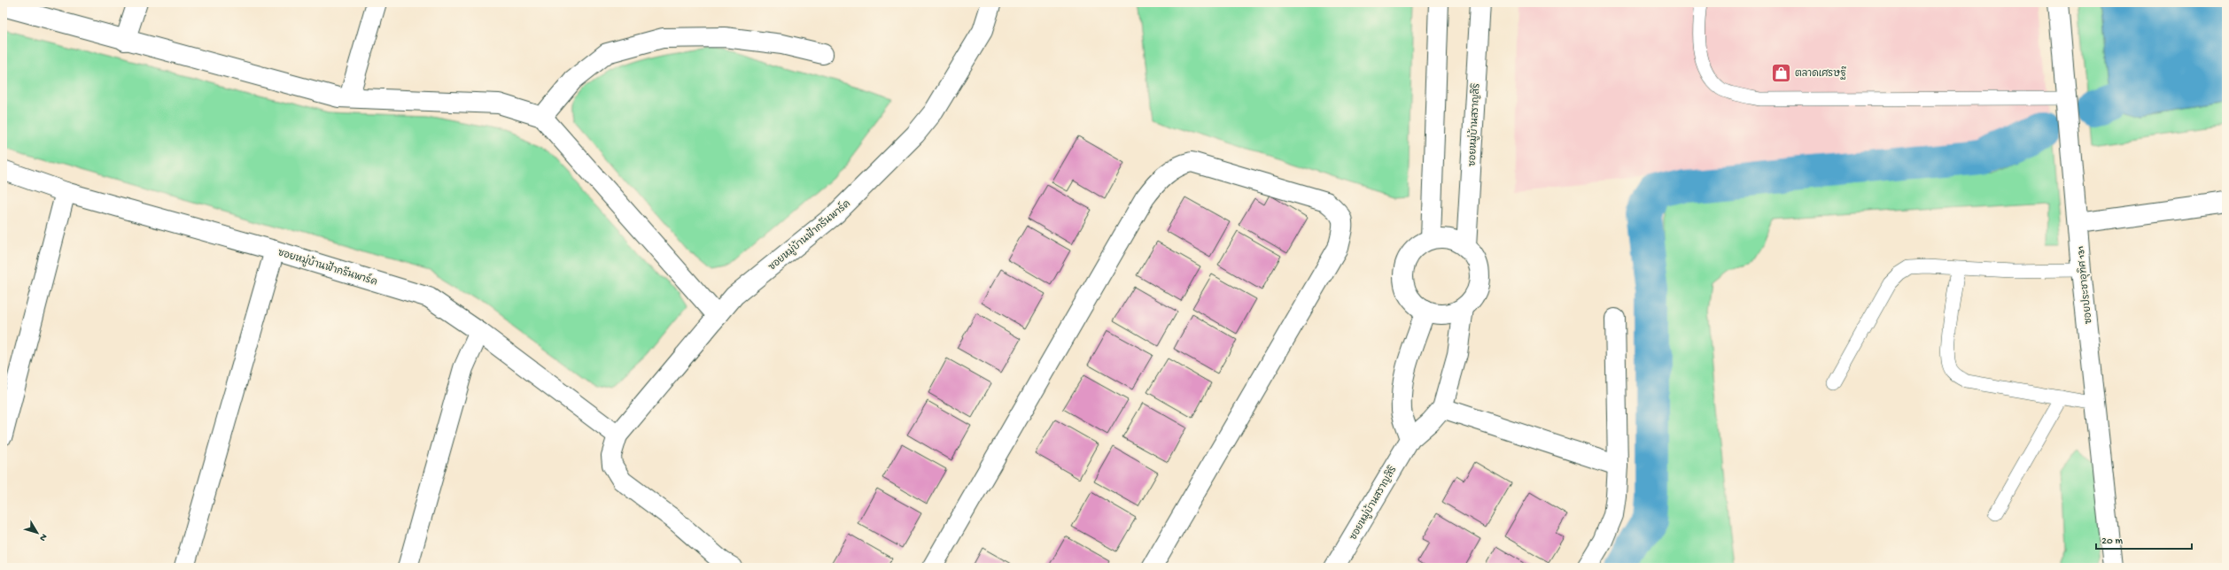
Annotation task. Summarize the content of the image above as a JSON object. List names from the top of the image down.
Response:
{
  "streets": {
    "street": ["ซอยหมู่บ้านสราญสิริ", "ซอยหมู่บ้านฟ้ากรีนพาร์ค", "ซอยประชาอุทิศ 131"]
  },
  "places": {
    "shop": ["ตลาดเศรษฐี"]
  },
  "scale_bar": "20 m",
  "north": "bottom right"
}
